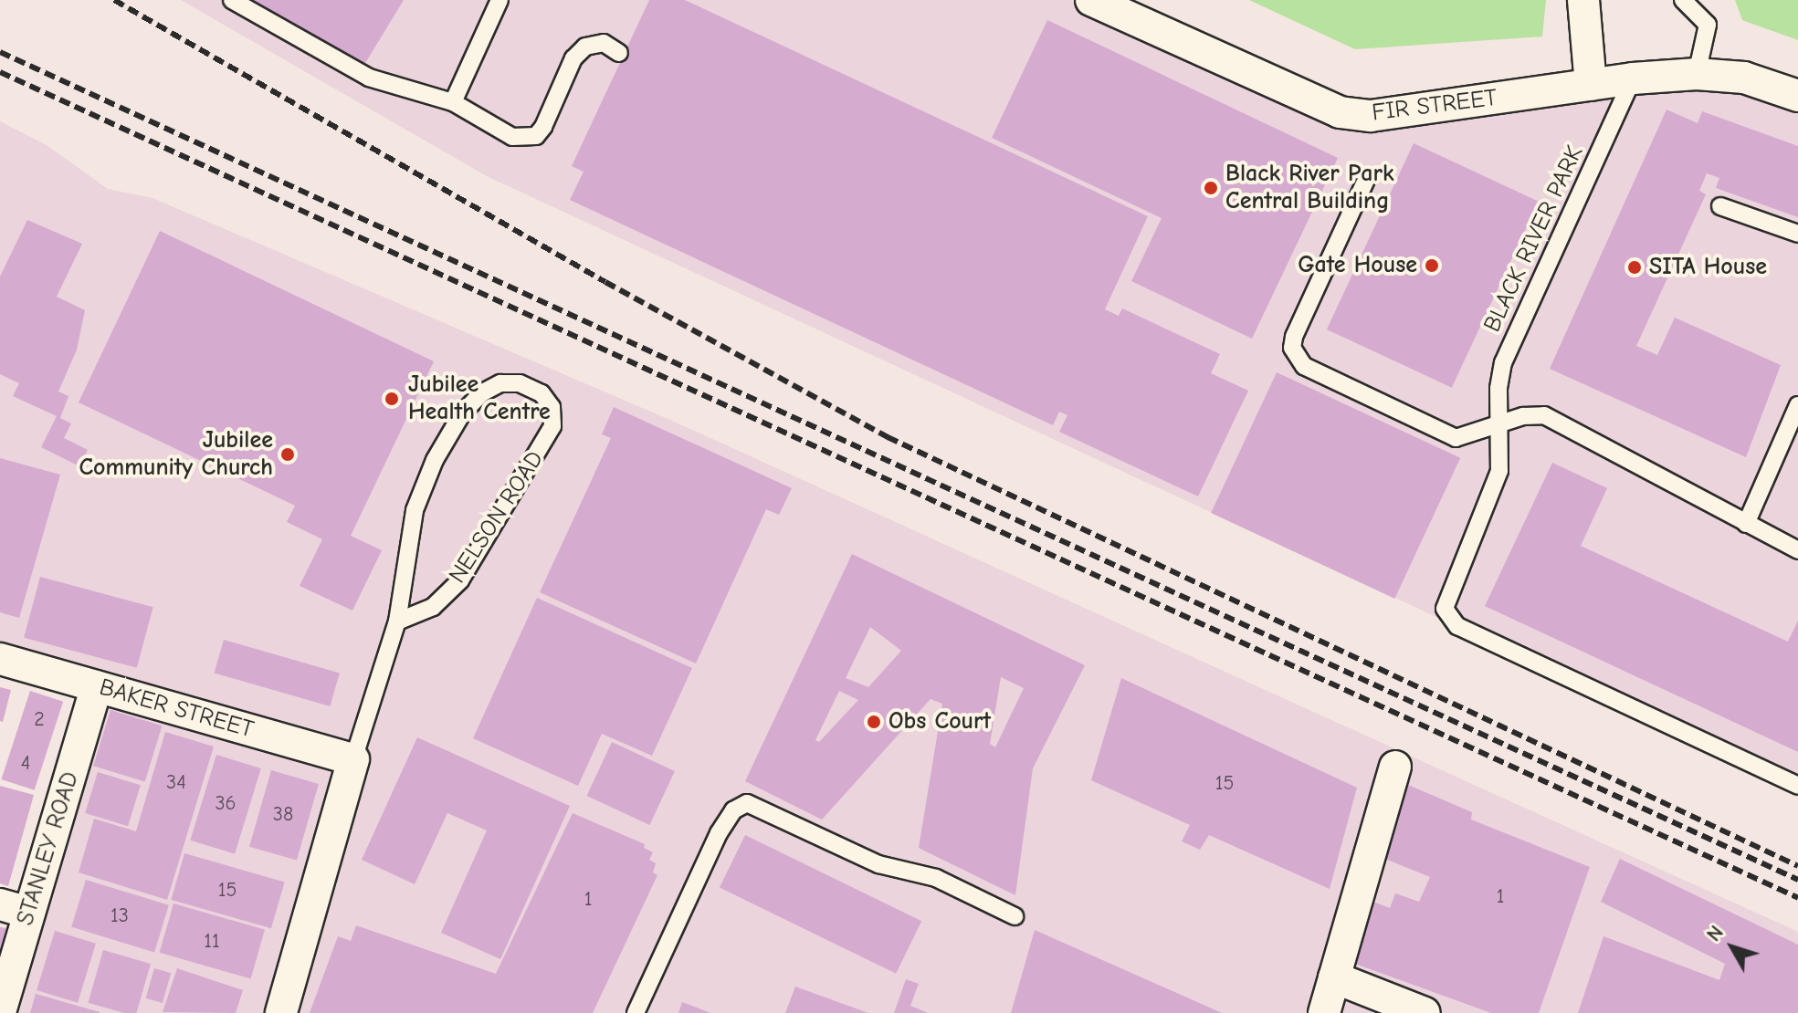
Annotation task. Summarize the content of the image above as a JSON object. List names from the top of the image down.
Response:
{
  "streets": {
    "street": [
      "FIR STREET",
      "NELSON ROAD",
      "BAKER STREET",
      "STANLEY ROAD"
    ],
    "lane": ["BLACK RIVER PARK"]
  },
  "crossings": [
    ["FIR STREET", "BLACK RIVER PARK"],
    ["NELSON ROAD", "BAKER STREET"],
    ["BAKER STREET", "STANLEY ROAD"]
  ],
  "places": [
    "Black River Park Central Building",
    "Gate House",
    "SITA House",
    "Jubilee Health Centre",
    "Jubilee Community Church",
    "Obs Court"
  ],
  "house_numbers": [
    "2",
    "4",
    "34",
    "15",
    "36",
    "38",
    "15",
    "1",
    "1",
    "13",
    "11"
  ],
  "north": "top left"
}
